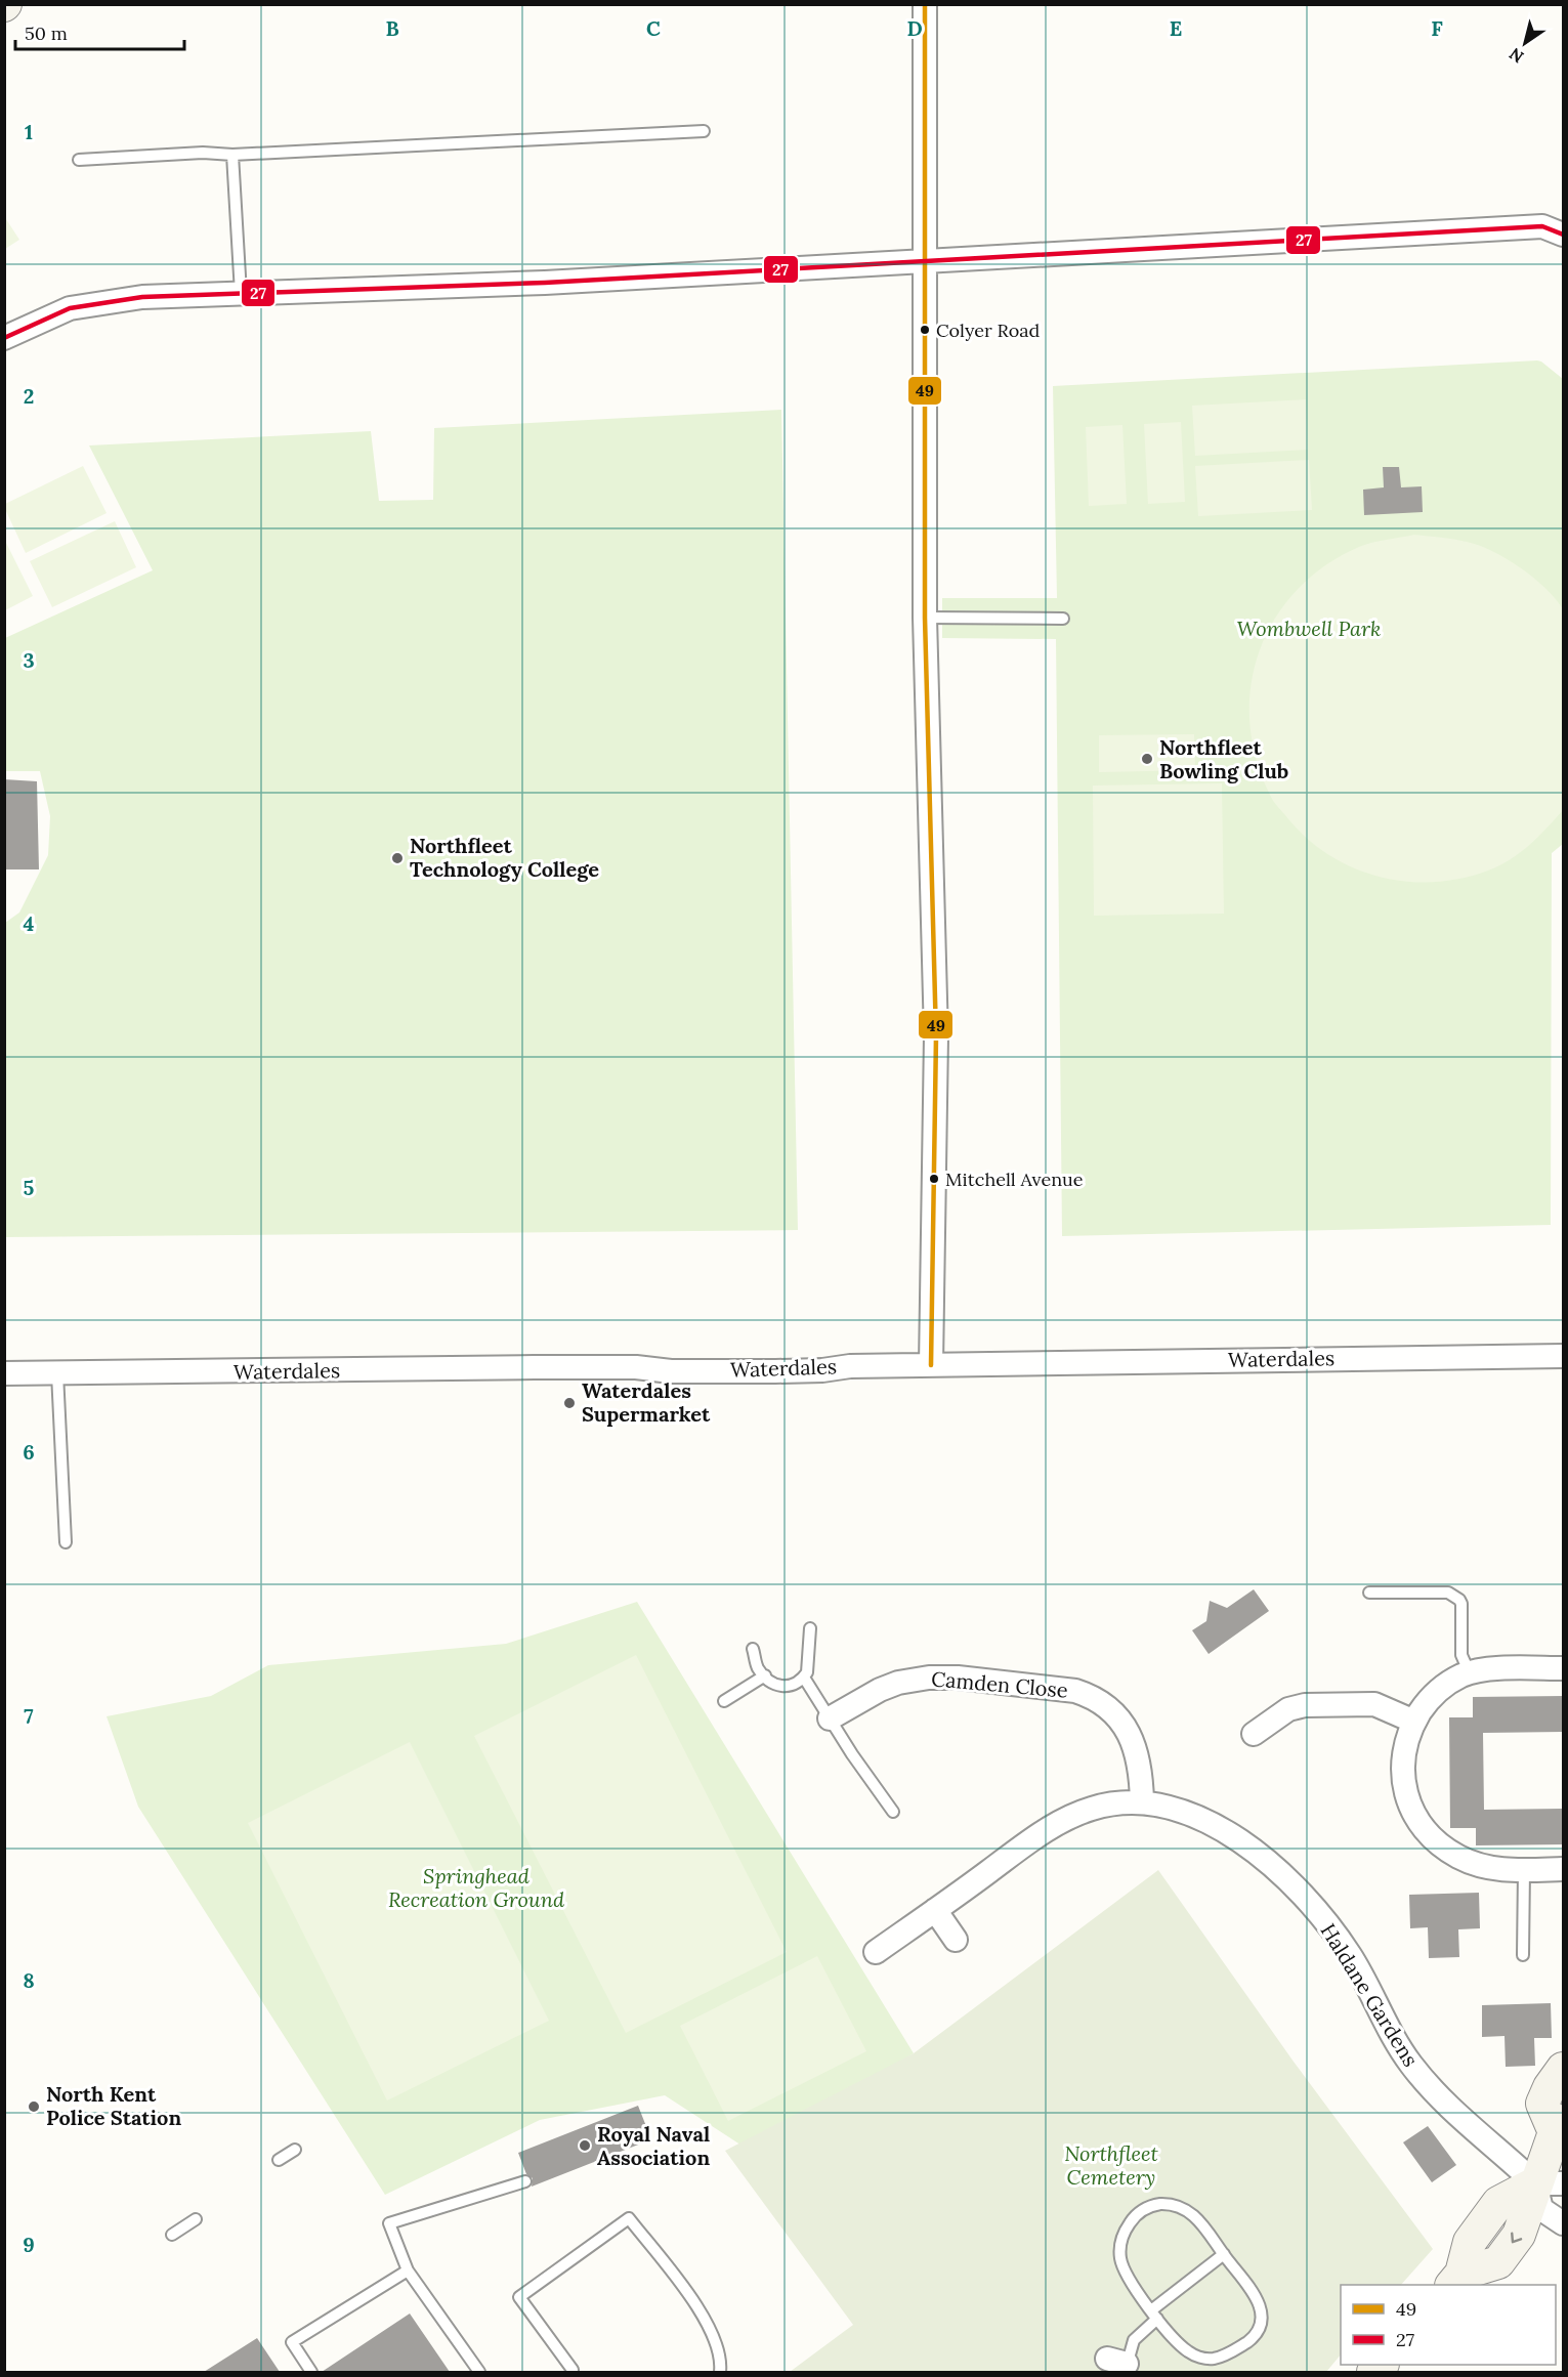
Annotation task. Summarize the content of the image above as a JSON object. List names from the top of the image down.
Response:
{
  "streets": {
    "street": ["Waterdales", "Camden Close", "Haldane Gardens"]
  },
  "crossings": [
    ["Camden Close", "Haldane Gardens"]
  ],
  "parks": ["Wombwell Park", "Springhead Recreation Ground", "Northfleet Cemetery"],
  "places": [
    "Colyer Road",
    "Northfleet Bowling Club",
    "Northfleet Technology College",
    "Mitchell Avenue",
    "Waterdales Supermarket",
    "North Kent Police Station",
    "Royal Naval Association"
  ],
  "lines": ["transit line 49", "transit line 27"],
  "legend": ["49", "27"],
  "scale_bar": "50 m",
  "north": "bottom left",
  "grid": {
    "columns": [
      "B",
      "C",
      "D",
      "E",
      "F"
    ],
    "rows": [
      "1",
      "2",
      "3",
      "4",
      "5",
      "6",
      "7",
      "8",
      "9"
    ]
  }
}
